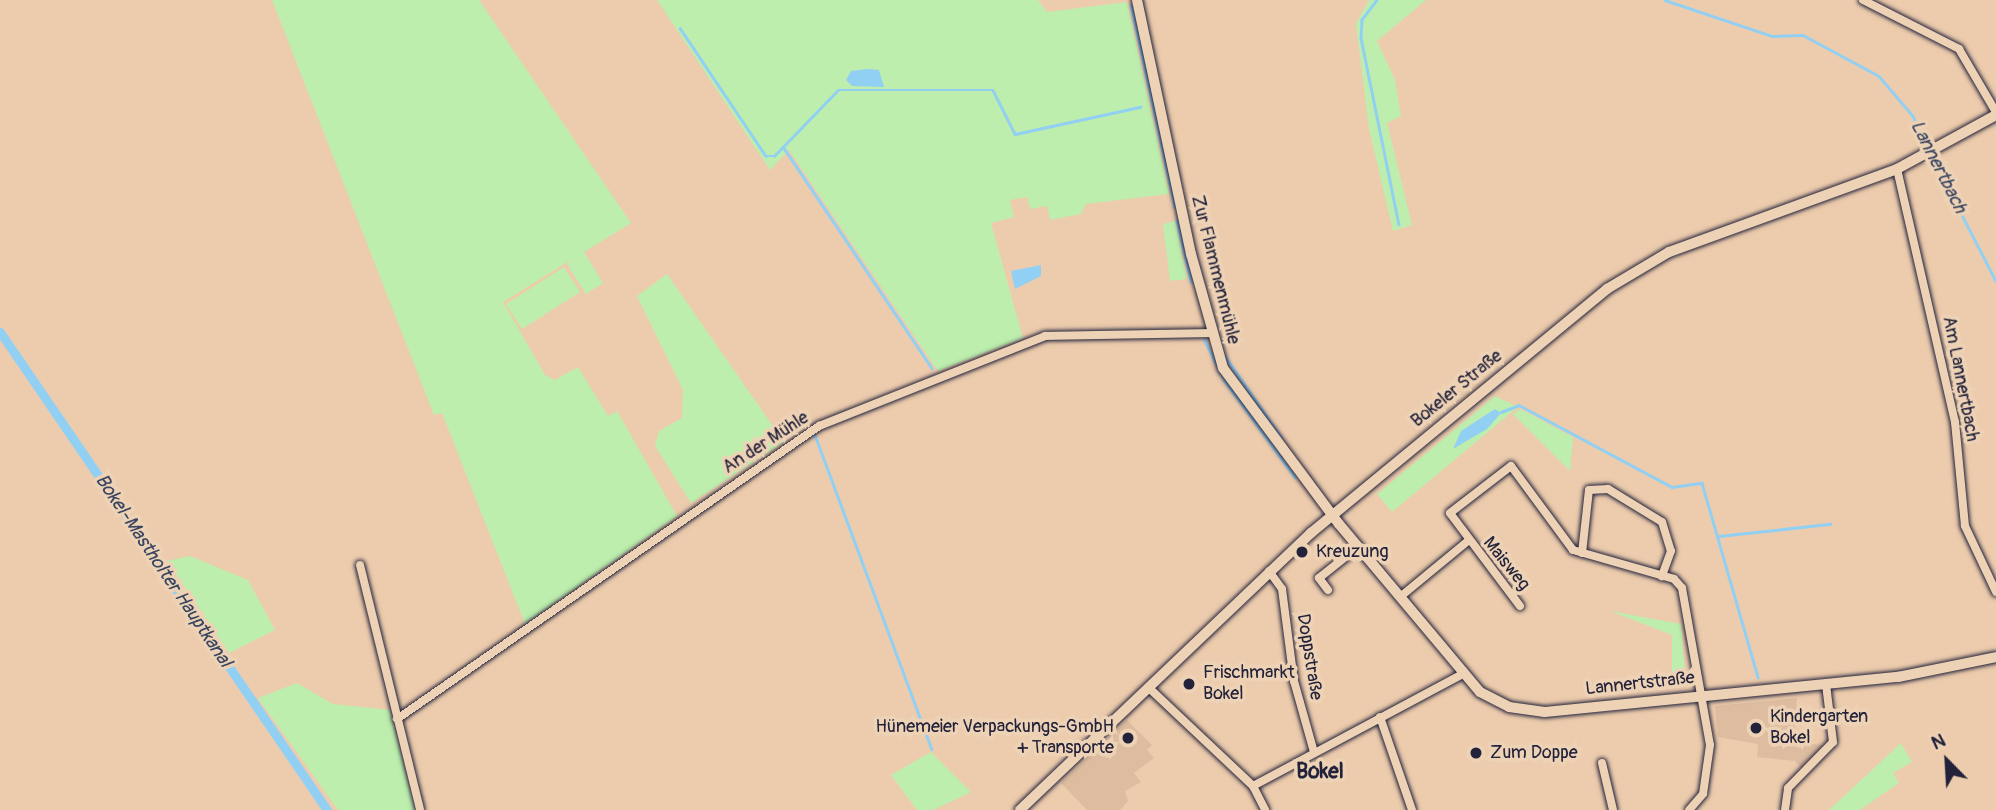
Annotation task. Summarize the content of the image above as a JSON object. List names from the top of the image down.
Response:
{
  "streets": {
    "street": [
      "Zur Flammenmühle",
      "Am Lannertbach",
      "Bokeler Straße",
      "An der Mühle",
      "Maisweg",
      "Doppstraße",
      "Lannertstraße"
    ]
  },
  "crossings": [
    ["Zur Flammenmühle", "Bokeler Straße"],
    ["Zur Flammenmühle", "An der Mühle"],
    ["Zur Flammenmühle", "Lannertstraße"],
    ["Am Lannertbach", "Bokeler Straße"],
    ["Bokeler Straße", "Doppstraße"],
    ["Bokeler Straße", "Lannertstraße"]
  ],
  "districts": ["Bokel"],
  "water": ["Lannertbach", "Bokel-Mastholter Hauptkanal"],
  "places": [
    "Kreuzung",
    "Frischmarkt Bokel",
    "Kindergarten Bokel",
    "Hünemeier Verpackungs-GmbH + Transporte",
    "Zum Doppe"
  ],
  "north": "top left"
}
